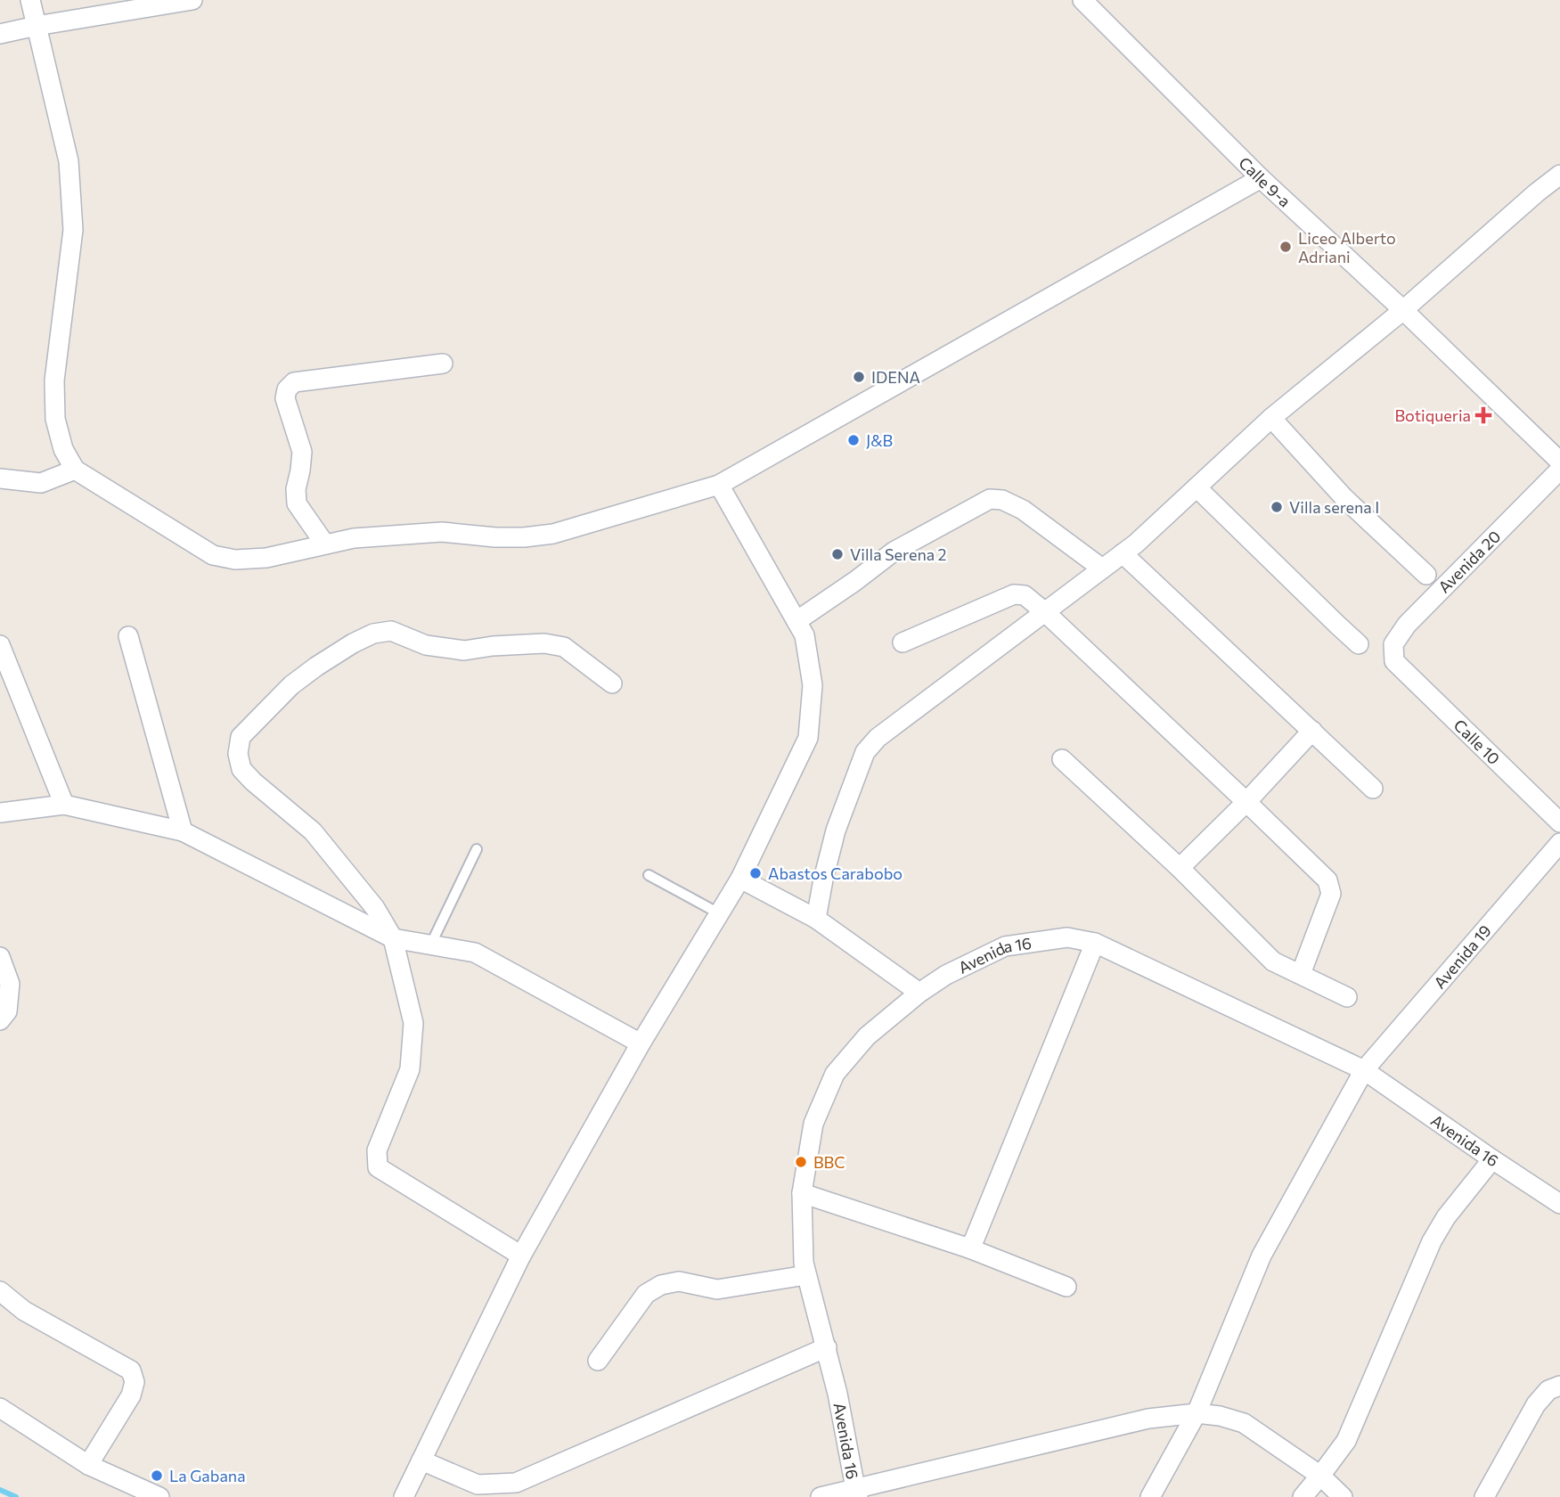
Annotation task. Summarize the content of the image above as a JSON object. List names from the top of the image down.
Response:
{
  "streets": {
    "street": [
      "Calle 9-a",
      "Avenida 20",
      "Calle 10",
      "Avenida 16",
      "Avenida 19"
    ]
  },
  "crossings": [
    ["Avenida 20", "Calle 10"],
    ["Avenida 16", "Avenida 19"]
  ],
  "places": {
    "other": [
      "Liceo Alberto Adriani",
      "IDENA",
      "J&B",
      "Villa serena I",
      "Villa Serena 2",
      "Abastos Carabobo",
      "BBC",
      "La Gabana"
    ],
    "health": ["Botiqueria"]
  }
}
